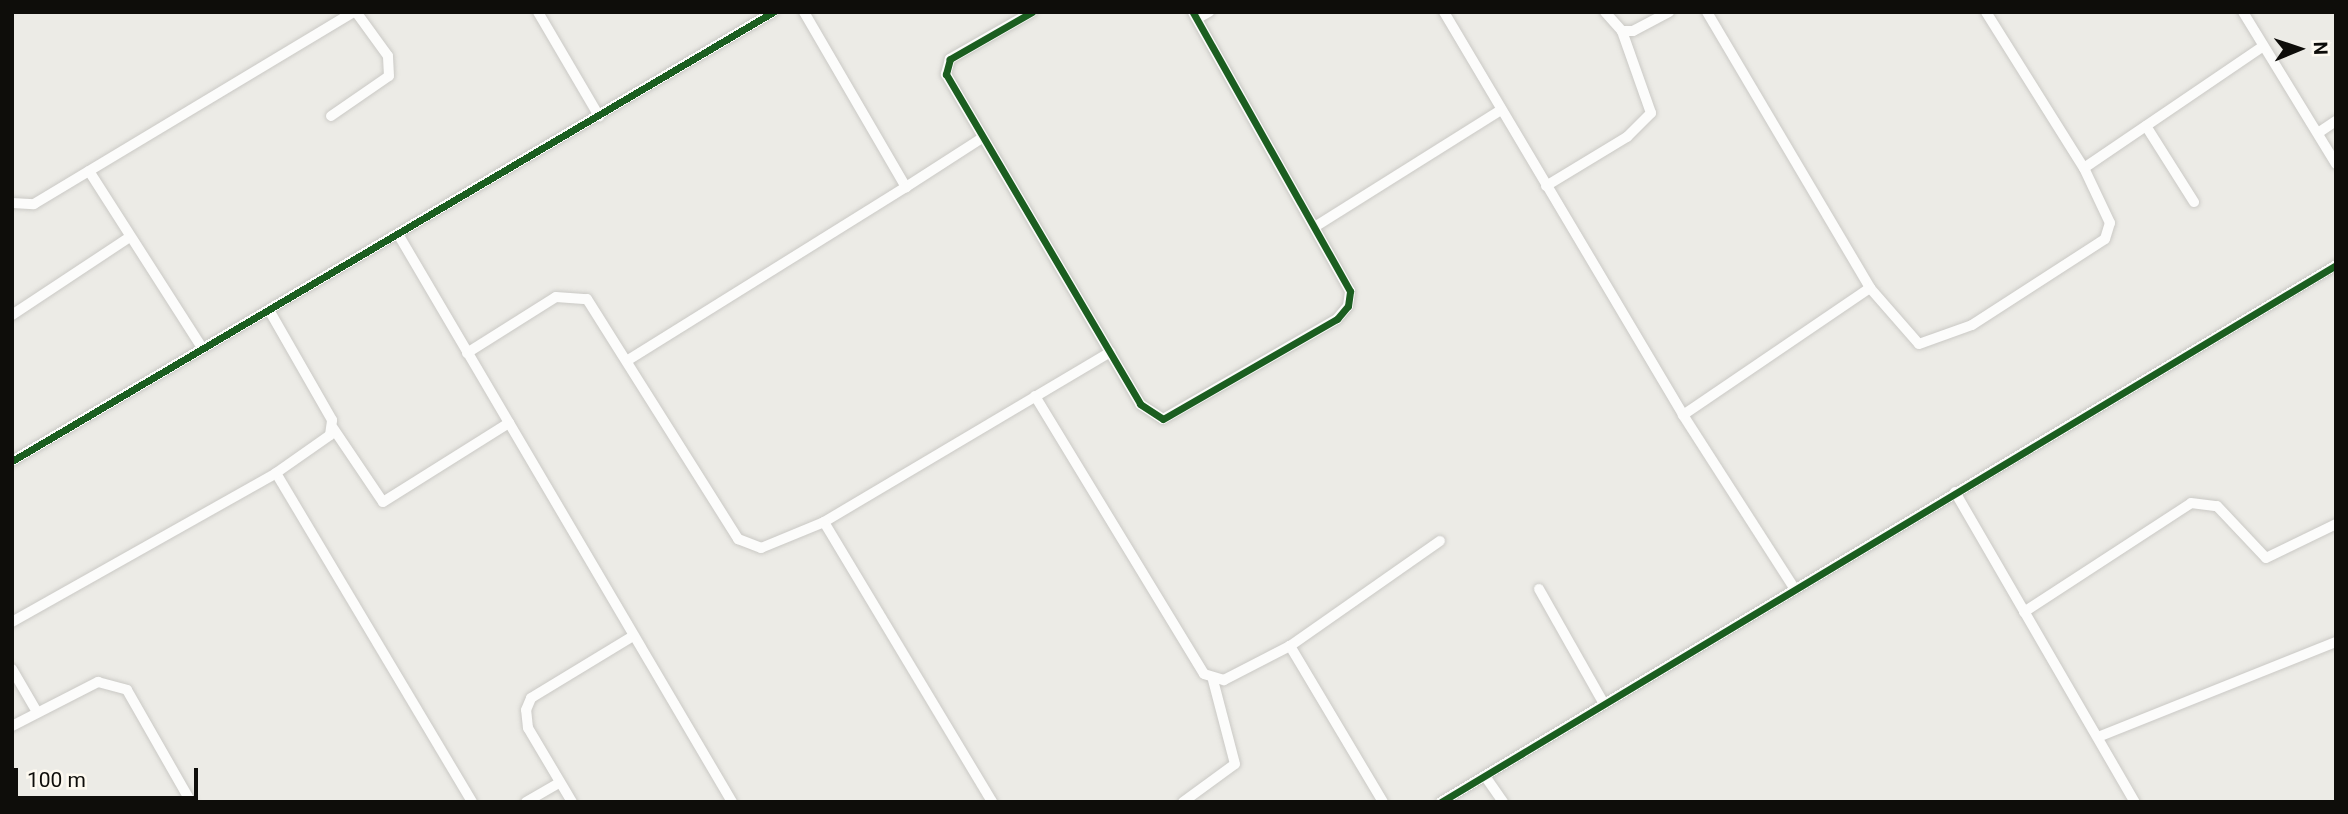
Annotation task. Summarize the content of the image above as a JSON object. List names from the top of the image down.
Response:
{
  "scale_bar": "100 m",
  "north": "right"
}
